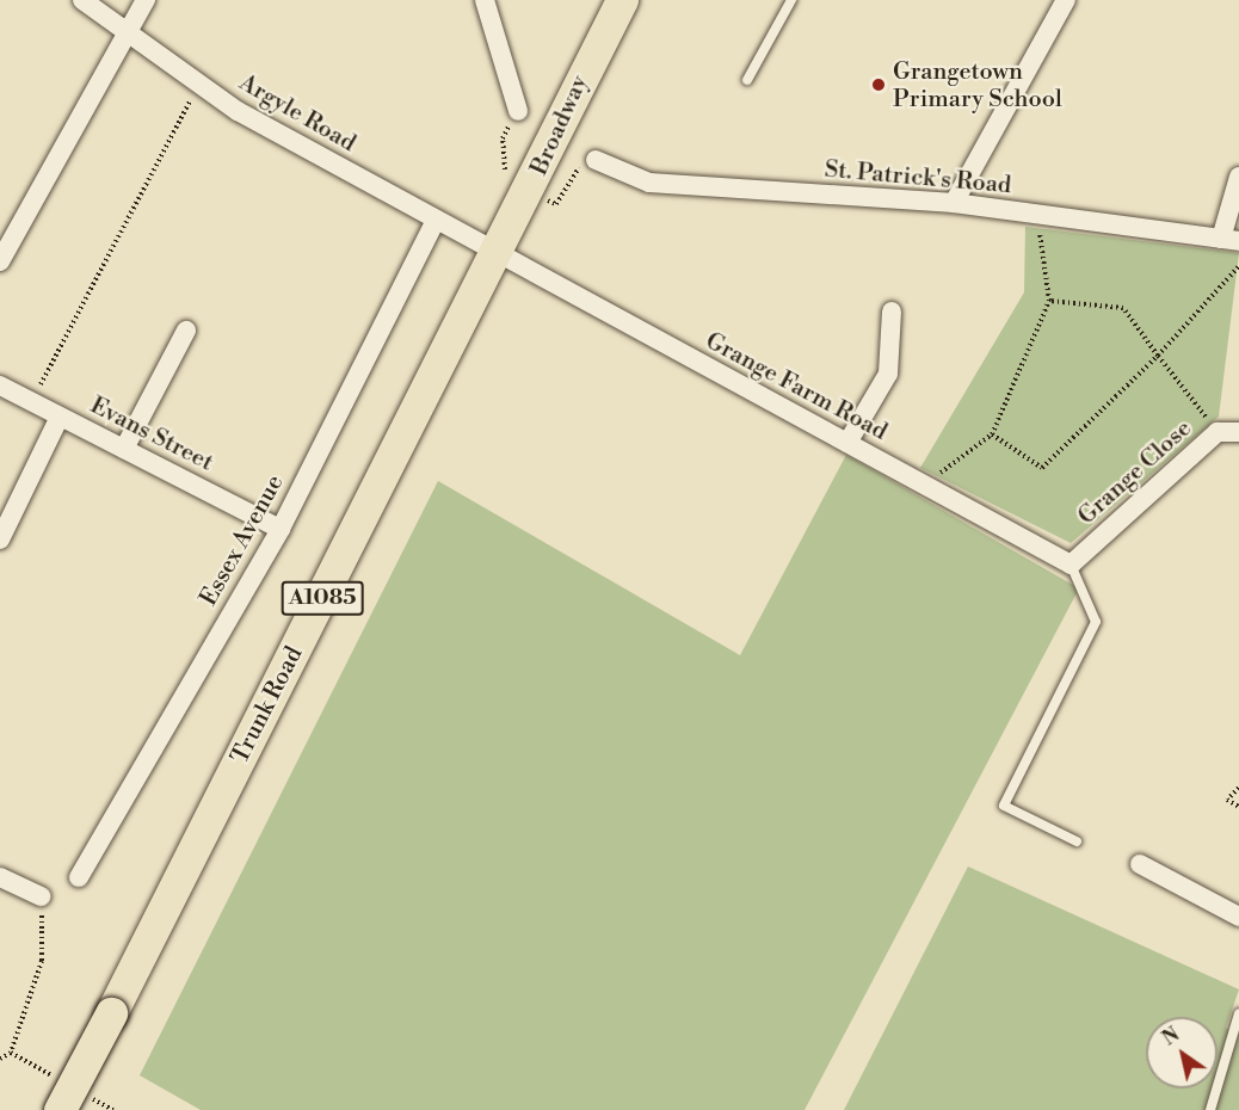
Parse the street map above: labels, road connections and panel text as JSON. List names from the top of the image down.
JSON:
{
  "streets": {
    "main road": ["Broadway", "A1085", "Trunk Road"],
    "street": [
      "Argyle Road",
      "St. Patrick's Road",
      "Grange Farm Road",
      "Evans Street",
      "Grange Close",
      "Essex Avenue"
    ]
  },
  "crossings": [
    ["Argyle Road", "Grange Farm Road"],
    ["Argyle Road", "Essex Avenue"],
    ["Argyle Road", "Trunk Road"],
    ["Broadway", "Trunk Road"],
    ["Grange Farm Road", "Grange Close"],
    ["Grange Farm Road", "Trunk Road"],
    ["Evans Street", "Essex Avenue"]
  ],
  "places": ["Grangetown Primary School"],
  "north": "top left"
}
